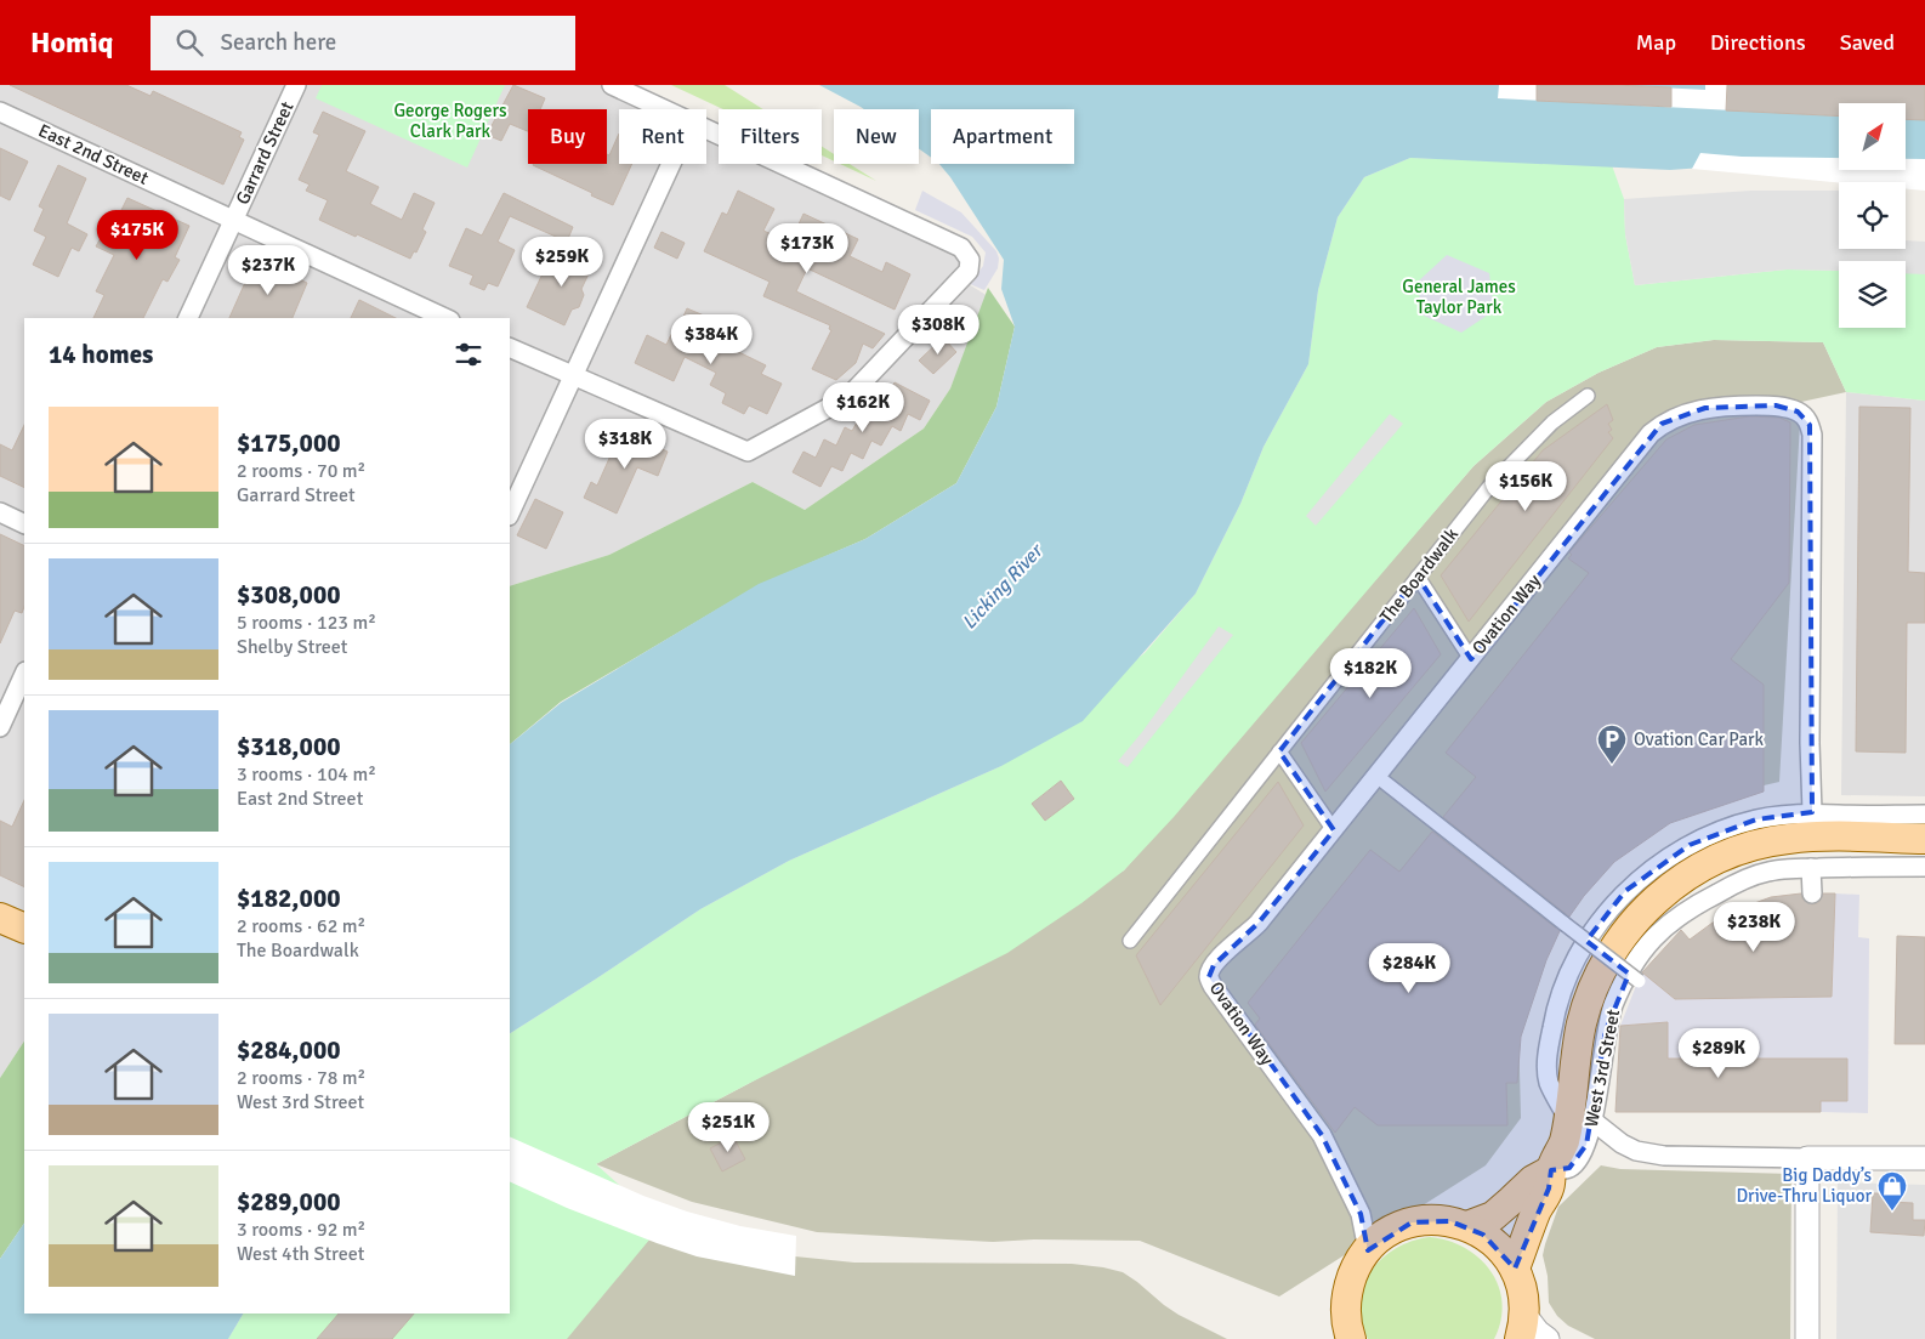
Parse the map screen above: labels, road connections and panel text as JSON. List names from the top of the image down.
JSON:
{
  "streets": {
    "main road": ["West 3rd Street"],
    "street": [
      "Garrard Street",
      "East 2nd Street",
      "The Boardwalk",
      "Ovation Way"
    ]
  },
  "crossings": [
    ["Garrard Street", "East 2nd Street"],
    ["Ovation Way", "West 3rd Street"]
  ],
  "water": ["Licking River"],
  "parks": ["George Rogers Clark Park", "General James Taylor Park"],
  "places": {
    "parking": ["Ovation Car Park"],
    "shop": ["Big Daddy’s Drive-Thru Liquor"]
  },
  "north": "top right",
  "page": {
    "header": "Homiq",
    "search": "Search here",
    "nav": ["Map", "Directions", "Saved"],
    "chip": [
      "Buy",
      "Rent",
      "Filters",
      "New",
      "Apartment"
    ],
    "price": [
      "$175K",
      "$173K",
      "$259K",
      "$237K",
      "$308K",
      "$384K",
      "$162K",
      "$318K",
      "$156K",
      "$182K",
      "$238K",
      "$284K",
      "$289K",
      "$251K"
    ],
    "heading": "14 homes",
    "list": [
      {
        "name": "$175,000",
        "note": "2 rooms · 70 m² · Garrard Street"
      },
      {
        "name": "$308,000",
        "note": "5 rooms · 123 m² · Shelby Street"
      },
      {
        "name": "$318,000",
        "note": "3 rooms · 104 m² · East 2nd Street"
      },
      {
        "name": "$182,000",
        "note": "2 rooms · 62 m² · The Boardwalk"
      },
      {
        "name": "$284,000",
        "note": "2 rooms · 78 m² · West 3rd Street"
      },
      {
        "name": "$289,000",
        "note": "3 rooms · 92 m² · West 4th Street"
      }
    ]
  }
}
